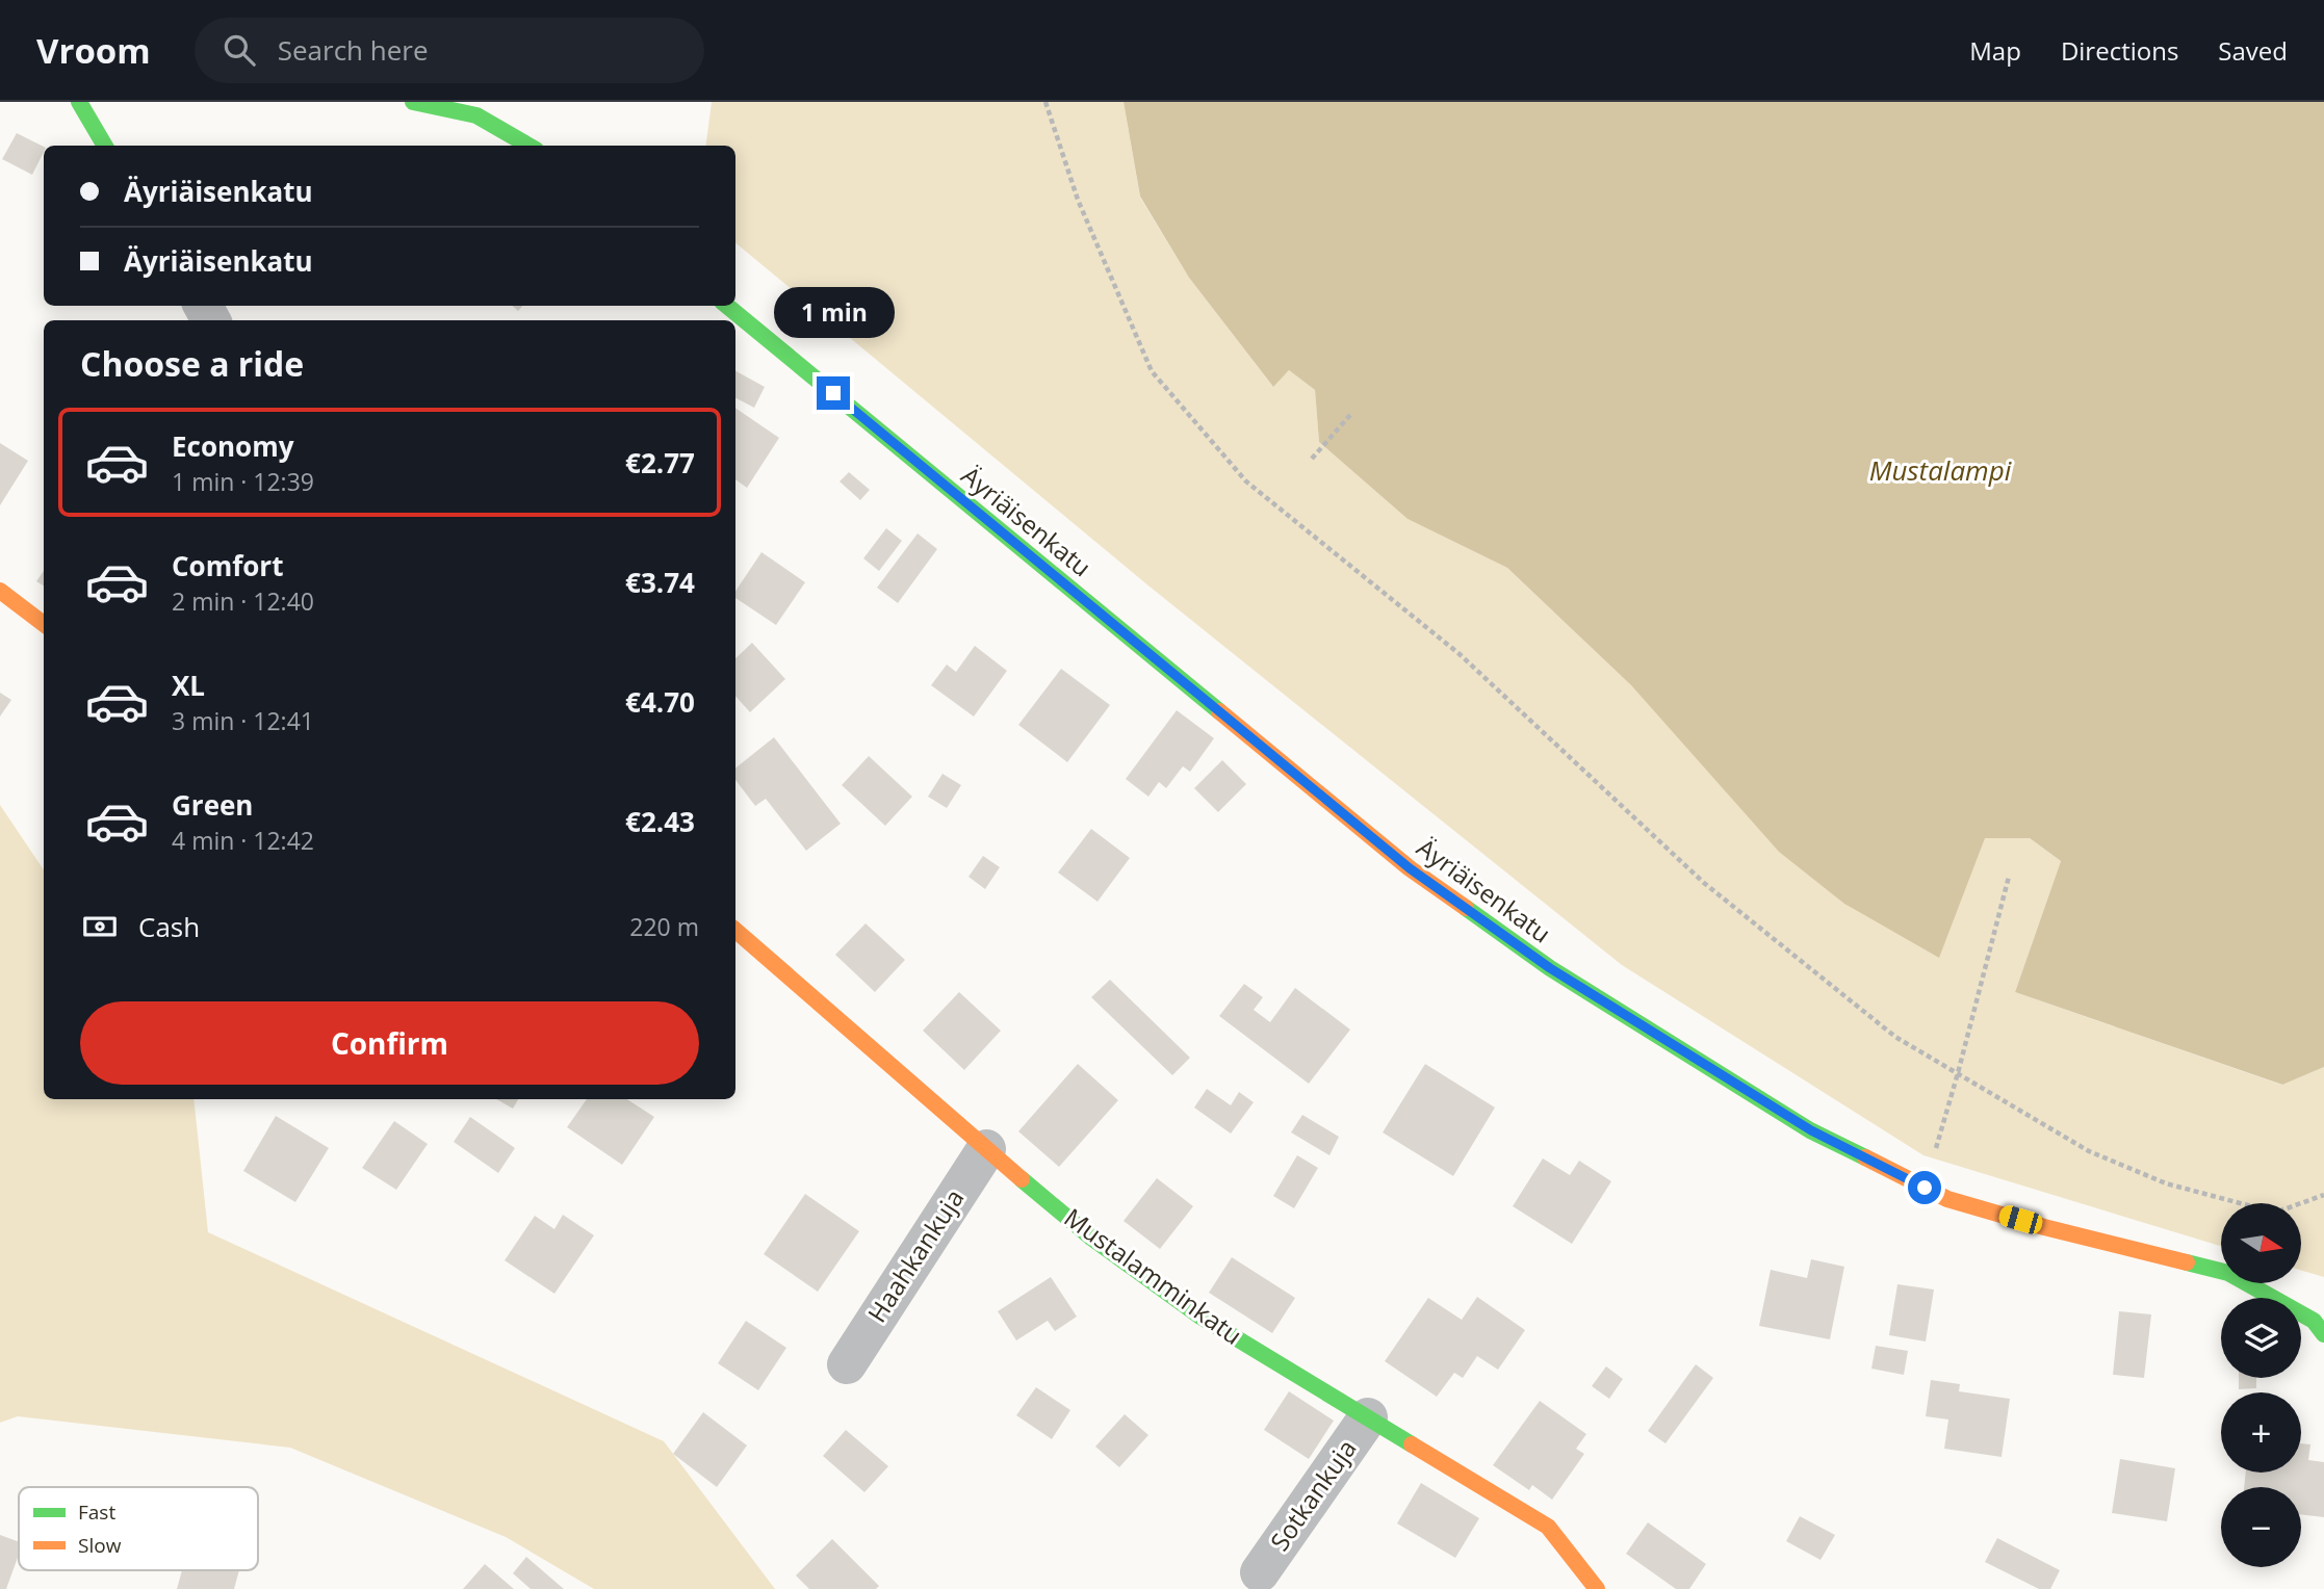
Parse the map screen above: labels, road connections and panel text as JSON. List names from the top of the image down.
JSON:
{
  "streets": {
    "street": [
      "Äyriäisenkatu",
      "Haahkankuja",
      "Mustalamminkatu",
      "Sotkankuja"
    ]
  },
  "crossings": [
    ["Haahkankuja", "Mustalamminkatu"],
    ["Mustalamminkatu", "Sotkankuja"]
  ],
  "water": ["Mustalampi"],
  "legend": ["Fast", "Slow"],
  "north": "right",
  "page": {
    "header": "Vroom",
    "search": "Search here",
    "nav": ["Map", "Directions", "Saved"],
    "banner": ["Äyriäisenkatu", "Äyriäisenkatu"],
    "bubble": "1 min",
    "heading": "Choose a ride",
    "list": [
      {
        "name": "Economy",
        "note": "1 min · 12:39",
        "value": "€2.77"
      },
      {
        "name": "Comfort",
        "note": "2 min · 12:40",
        "value": "€3.74"
      },
      {
        "name": "XL",
        "note": "3 min · 12:41",
        "value": "€4.70"
      },
      {
        "name": "Green",
        "note": "4 min · 12:42",
        "value": "€2.43"
      }
    ],
    "pay": ["Cash", "220 m"],
    "buttons": "Confirm",
    "map_buttons": ["+", "−"]
  }
}
